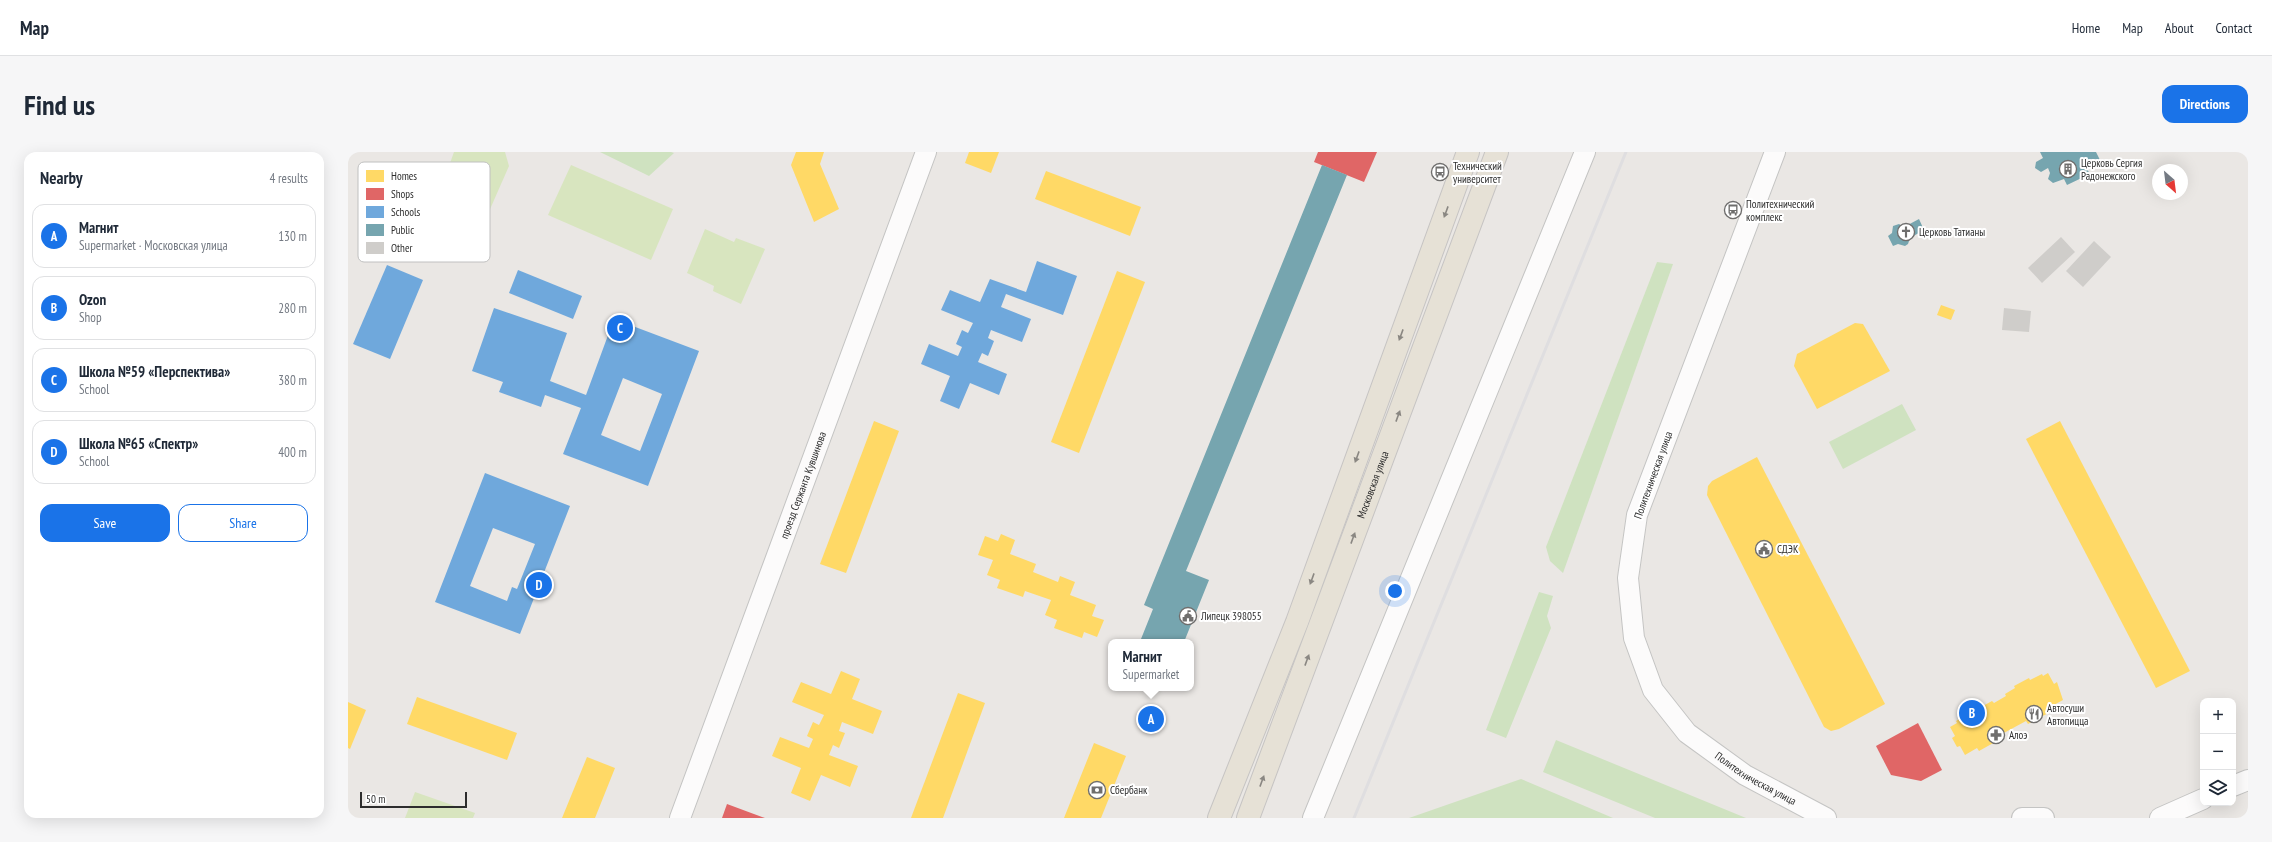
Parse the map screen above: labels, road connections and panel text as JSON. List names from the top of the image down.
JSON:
{
  "streets": {
    "main road": ["Московская улица"],
    "street": ["Политехническая улица", "проезд Сержанта Кувшинова"]
  },
  "places": {
    "building": ["Церковь Сергия Радонежского"],
    "bus stop": ["Технический университет", "Политехнический комплекс"],
    "church": ["Церковь Татианы"],
    "public building": ["СДЭК", "Липецк 398055"],
    "restaurant": ["Автосуши Автопицца"],
    "pharmacy": ["Алоэ"],
    "bank": ["Сбербанк"]
  },
  "legend": [
    "Homes",
    "Shops",
    "Schools",
    "Public",
    "Other"
  ],
  "scale_bar": "50 m",
  "north": "bottom right",
  "page": {
    "header": "Map",
    "nav": [
      "Home",
      "Map",
      "About",
      "Contact"
    ],
    "buttons": [
      "Directions",
      ["Save", "Share"]
    ],
    "title": "Find us",
    "heading": ["Nearby", "4 results"],
    "list": [
      {
        "mark": "A",
        "name": "Магнит",
        "note": "Supermarket · Московская улица",
        "value": "130 m"
      },
      {
        "mark": "B",
        "name": "Ozon",
        "note": "Shop",
        "value": "280 m"
      },
      {
        "mark": "C",
        "name": "Школа №59 «Перспектива»",
        "note": "School",
        "value": "380 m"
      },
      {
        "mark": "D",
        "name": "Школа №65 «Спектр»",
        "note": "School",
        "value": "400 m"
      }
    ],
    "pins": [
      "C",
      "D",
      "B",
      "A"
    ],
    "popup": ["Магнит", "Supermarket"],
    "map_buttons": ["+", "−"],
    "scale": "50 m"
  }
}
